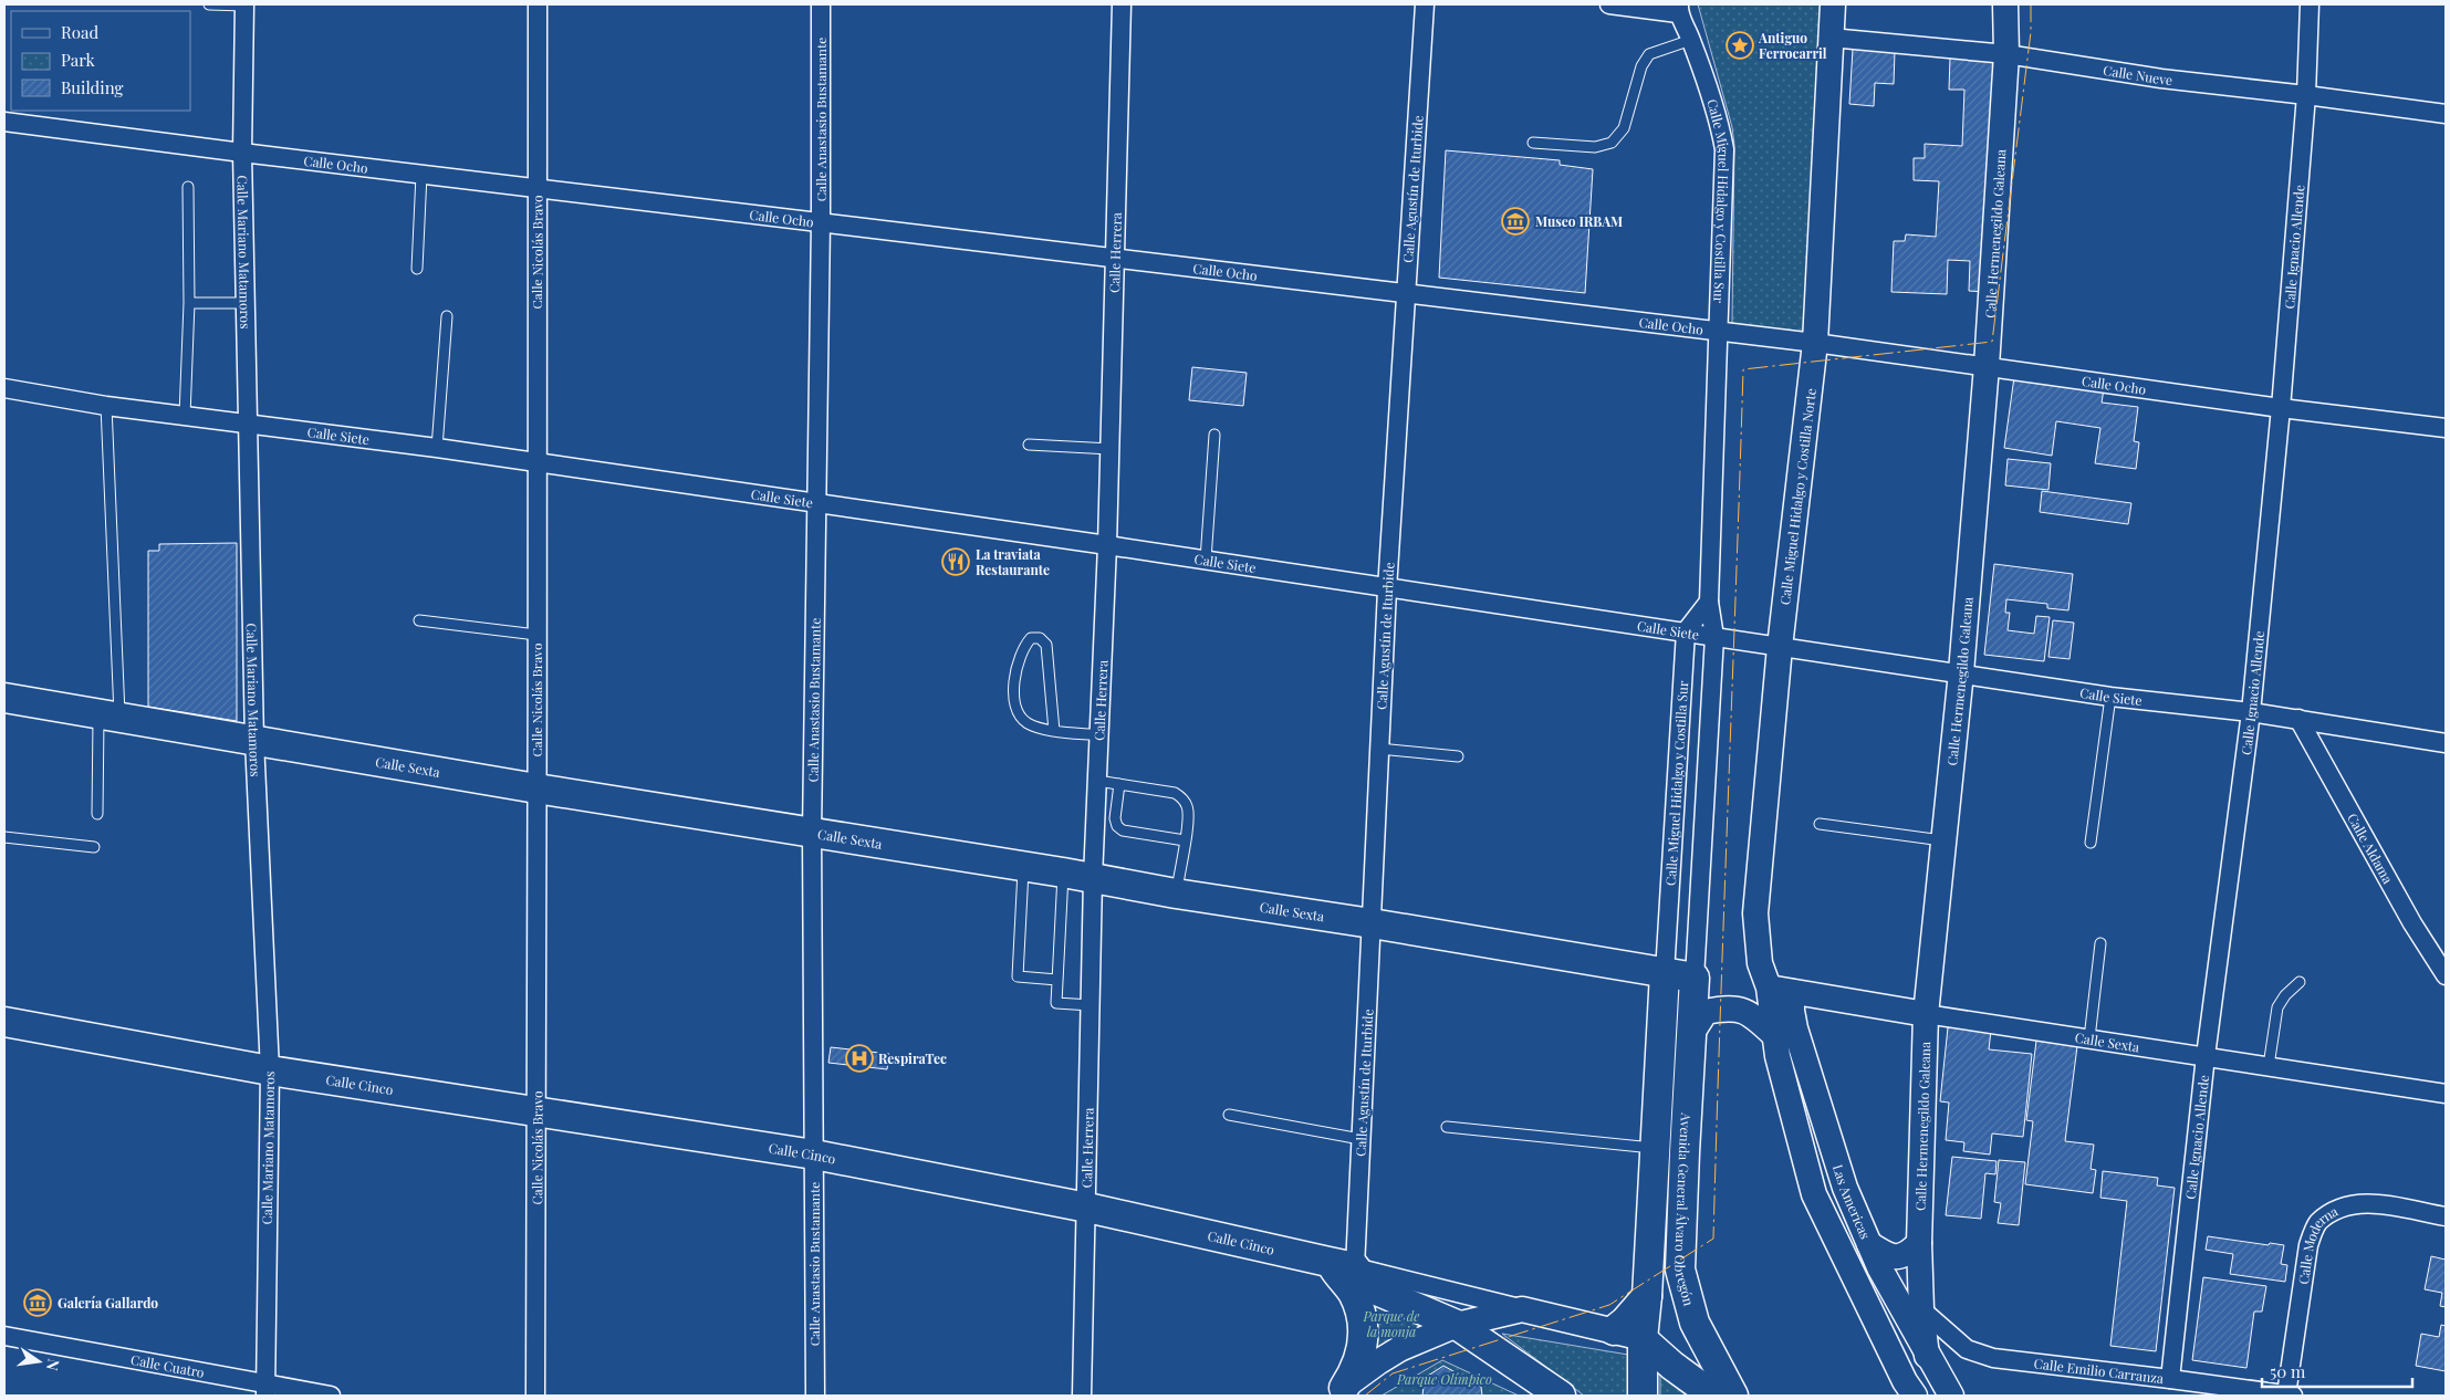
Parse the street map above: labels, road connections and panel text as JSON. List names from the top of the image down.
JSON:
{
  "streets": {
    "main road": [
      "Calle Hermenegildo Galeana",
      "Calle Miguel Hidalgo y Costilla Norte",
      "Calle Sexta",
      "Calle Cinco",
      "Las Americas",
      "Avenida General Álvaro Obregón"
    ],
    "street": [
      "Calle Nueve",
      "Calle Anastasio Bustamante",
      "Calle Ocho",
      "Calle Agustín de Iturbide",
      "Calle Miguel Hidalgo y Costilla Sur",
      "Calle Ignacio Allende",
      "Calle Mariano Matamoros",
      "Calle Nicolás Bravo",
      "Calle Herrera",
      "Calle Siete",
      "Calle Aldama",
      "Calle Moderna",
      "Calle Cuatro",
      "Calle Emilio Carranza"
    ]
  },
  "crossings": [
    ["Calle Nueve", "Calle Hermenegildo Galeana"],
    ["Calle Nueve", "Calle Ignacio Allende"],
    ["Calle Nueve", "Calle Miguel Hidalgo y Costilla Norte"],
    ["Calle Anastasio Bustamante", "Calle Ocho"],
    ["Calle Anastasio Bustamante", "Calle Siete"],
    ["Calle Anastasio Bustamante", "Calle Sexta"],
    ["Calle Anastasio Bustamante", "Calle Cinco"],
    ["Calle Ocho", "Calle Agustín de Iturbide"],
    ["Calle Ocho", "Calle Miguel Hidalgo y Costilla Sur"],
    ["Calle Ocho", "Calle Hermenegildo Galeana"],
    ["Calle Ocho", "Calle Ignacio Allende"],
    ["Calle Ocho", "Calle Mariano Matamoros"],
    ["Calle Ocho", "Calle Nicolás Bravo"],
    ["Calle Ocho", "Calle Herrera"],
    ["Calle Ocho", "Calle Miguel Hidalgo y Costilla Norte"],
    ["Calle Agustín de Iturbide", "Calle Siete"],
    ["Calle Agustín de Iturbide", "Calle Sexta"],
    ["Calle Agustín de Iturbide", "Calle Cinco"],
    ["Calle Miguel Hidalgo y Costilla Sur", "Calle Siete"],
    ["Calle Miguel Hidalgo y Costilla Sur", "Calle Sexta"],
    ["Calle Miguel Hidalgo y Costilla Sur", "Avenida General Álvaro Obregón"],
    ["Calle Hermenegildo Galeana", "Calle Siete"],
    ["Calle Hermenegildo Galeana", "Calle Sexta"],
    ["Calle Hermenegildo Galeana", "Las Americas"],
    ["Calle Hermenegildo Galeana", "Calle Emilio Carranza"],
    ["Calle Ignacio Allende", "Calle Siete"],
    ["Calle Ignacio Allende", "Calle Sexta"],
    ["Calle Ignacio Allende", "Calle Emilio Carranza"],
    ["Calle Mariano Matamoros", "Calle Siete"],
    ["Calle Mariano Matamoros", "Calle Sexta"],
    ["Calle Mariano Matamoros", "Calle Cinco"],
    ["Calle Mariano Matamoros", "Calle Cuatro"],
    ["Calle Nicolás Bravo", "Calle Siete"],
    ["Calle Nicolás Bravo", "Calle Sexta"],
    ["Calle Nicolás Bravo", "Calle Cinco"],
    ["Calle Herrera", "Calle Siete"],
    ["Calle Herrera", "Calle Sexta"],
    ["Calle Herrera", "Calle Cinco"],
    ["Calle Siete", "Calle Miguel Hidalgo y Costilla Norte"],
    ["Calle Siete", "Calle Aldama"],
    ["Calle Miguel Hidalgo y Costilla Norte", "Calle Sexta"],
    ["Calle Miguel Hidalgo y Costilla Norte", "Las Americas"],
    ["Calle Sexta", "Las Americas"],
    ["Calle Sexta", "Avenida General Álvaro Obregón"],
    ["Calle Moderna", "Calle Emilio Carranza"]
  ],
  "parks": ["Parque de la monja", "Parque Olímpico"],
  "places": {
    "place": ["Antiguo Ferrocarril"],
    "museum": ["Museo IRBAM", "Galería Gallardo"],
    "restaurant": ["La traviata Restaurante"],
    "hospital": ["RespiraTec"]
  },
  "legend": ["Road", "Park", "Building"],
  "scale_bar": "50 m",
  "north": "right"
}
